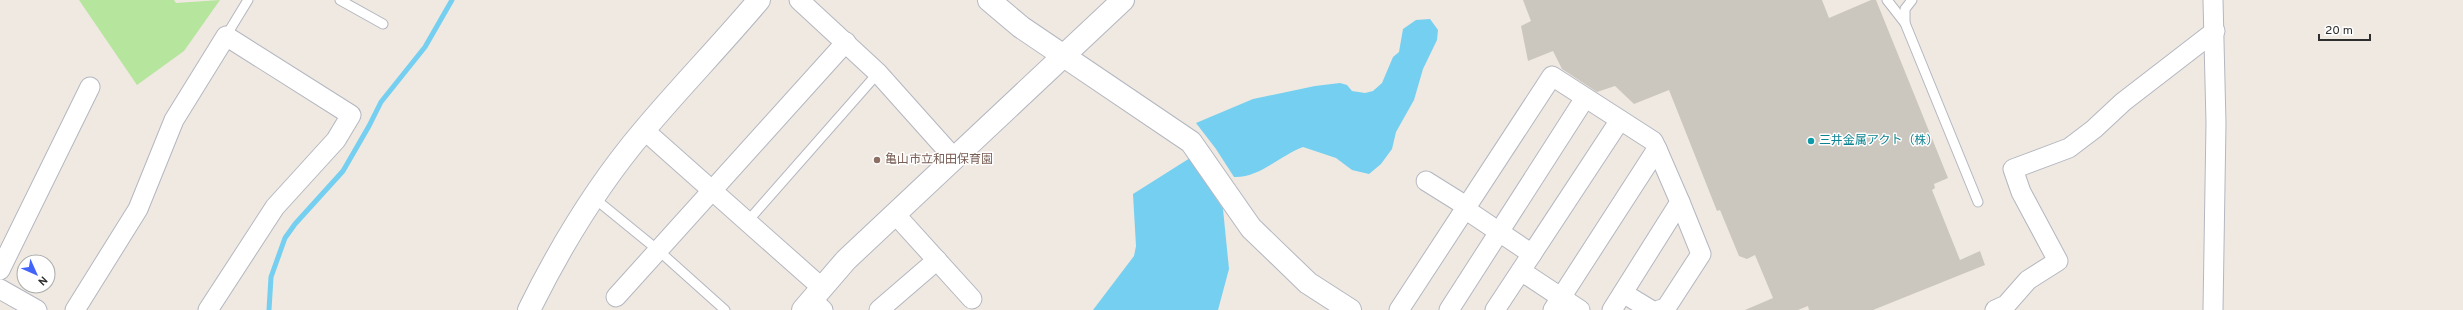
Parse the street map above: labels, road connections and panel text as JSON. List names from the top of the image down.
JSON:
{
  "places": ["三井金属アクト（株）", "亀山市立和田保育園"],
  "scale_bar": "20 m",
  "north": "bottom right"
}
